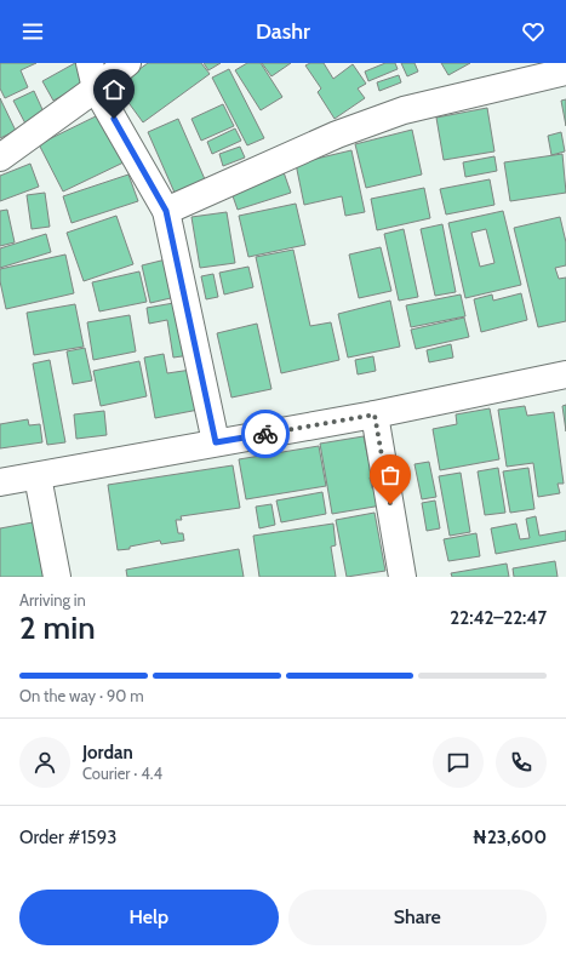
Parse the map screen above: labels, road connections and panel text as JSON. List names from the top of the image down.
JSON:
{
  "page": {
    "header": "Dashr",
    "heading": ["2 min", "Arriving in", "22:42–22:47"],
    "panel": [
      "Jordan",
      "Courier · 4.4",
      "Order #1593",
      "₦23,600"
    ],
    "bar": "On the way · 90 m",
    "buttons": ["Help", "Share"]
  }
}
